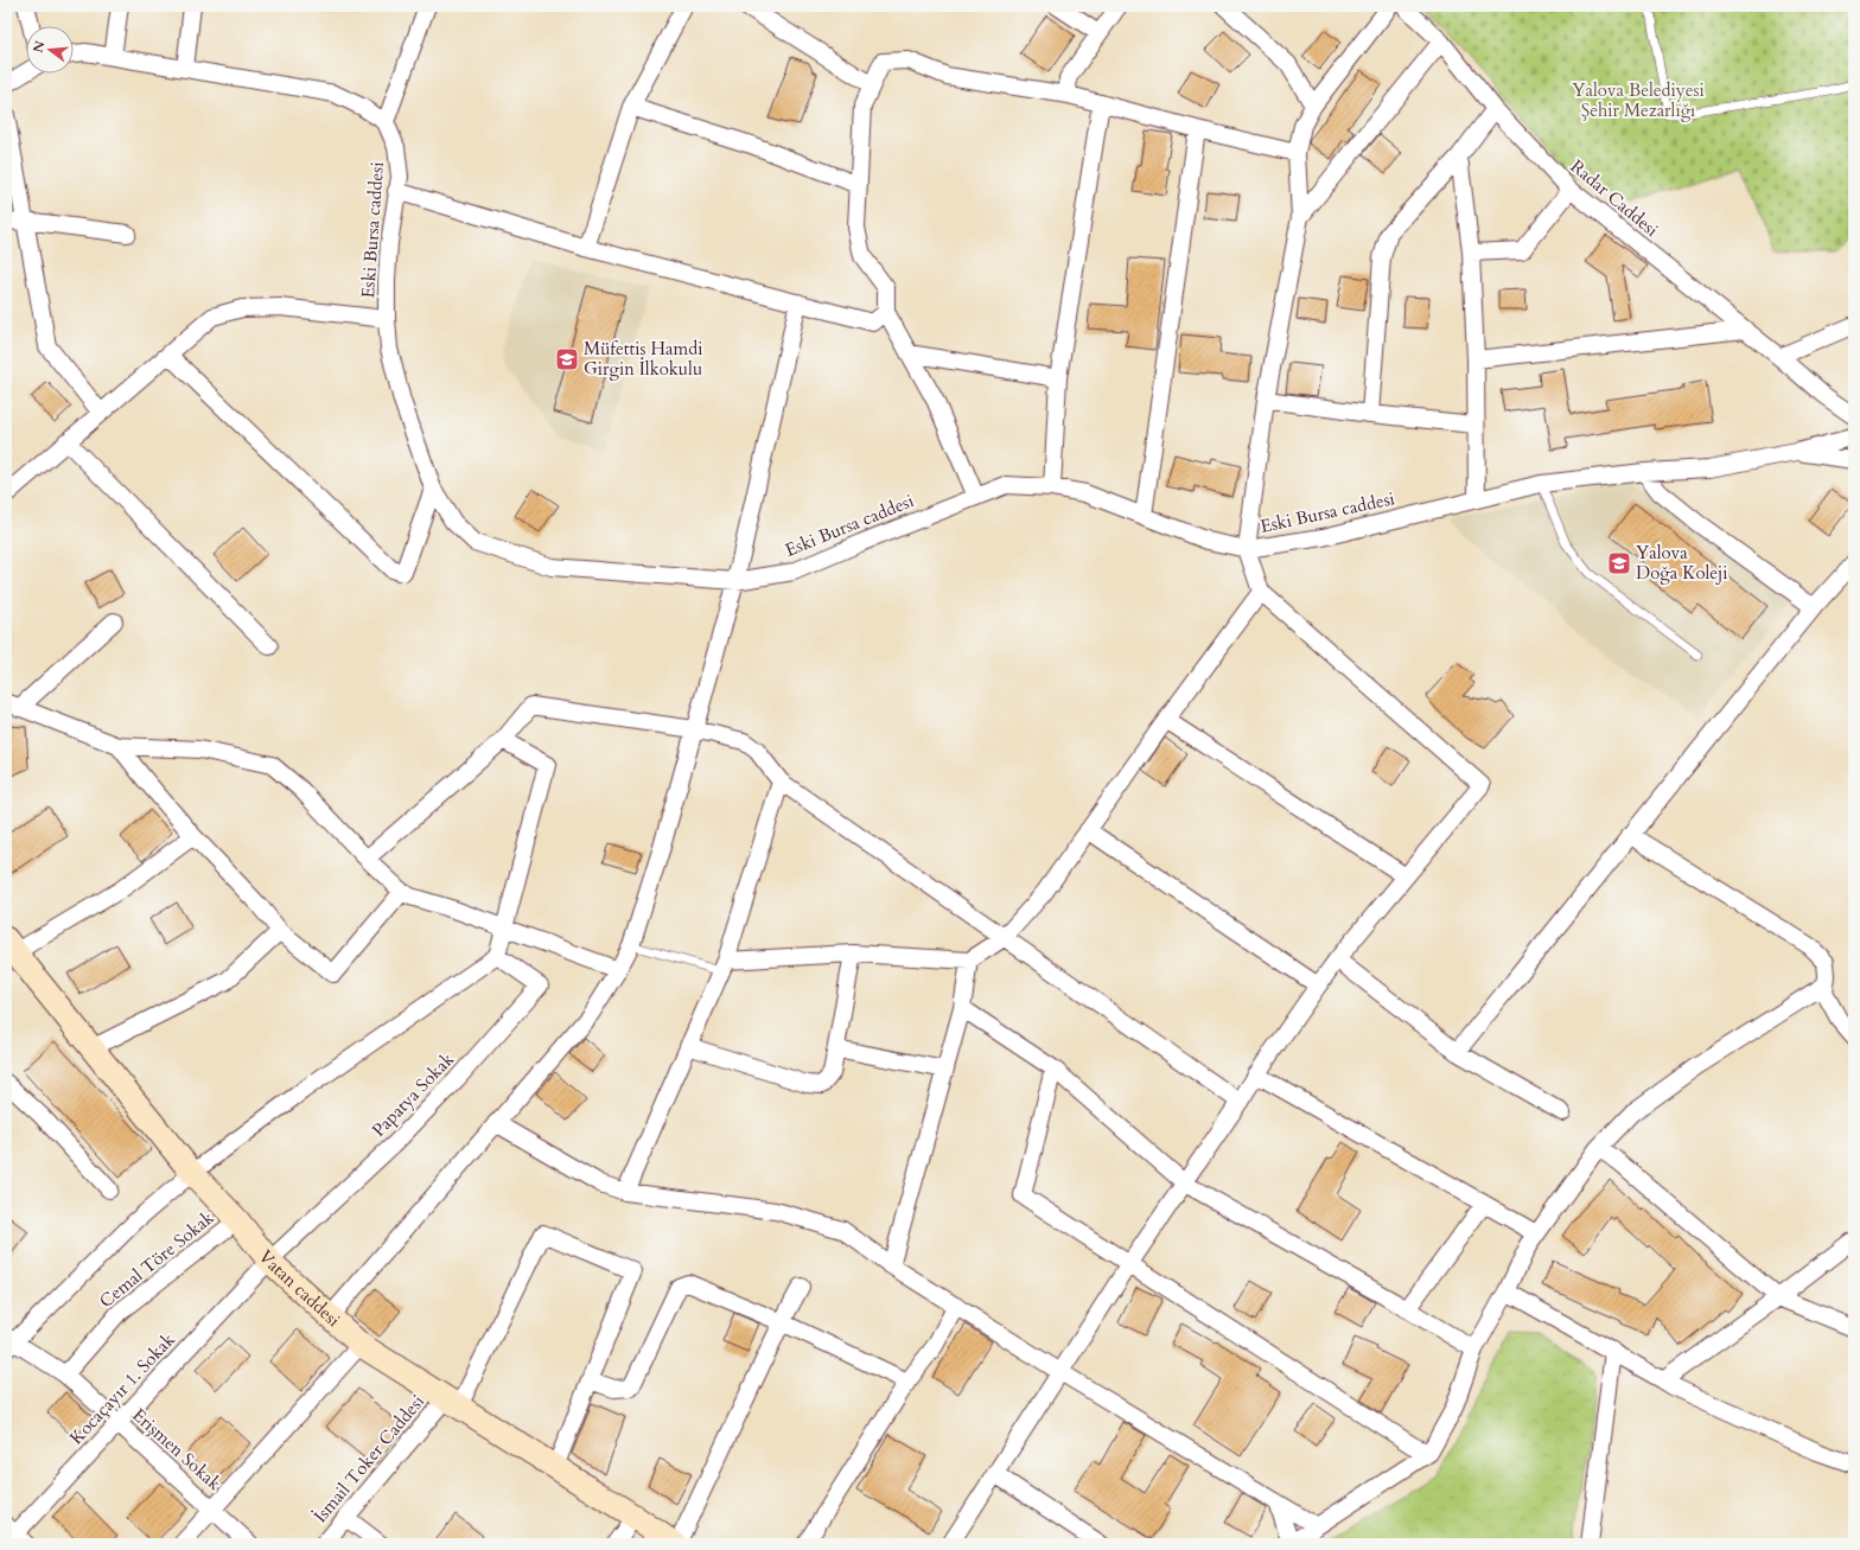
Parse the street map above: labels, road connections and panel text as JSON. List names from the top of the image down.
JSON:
{
  "streets": {
    "street": [
      "Radar Caddesi",
      "Eski Bursa caddesi",
      "Papatya Sokak",
      "Cemal Töre Sokak",
      "Vatan caddesi",
      "Kocaçayır 1. Sokak",
      "Erişmen Sokak",
      "İsmail Toker Caddesi"
    ]
  },
  "crossings": [
    ["Radar Caddesi", "Eski Bursa caddesi"],
    ["Papatya Sokak", "Vatan caddesi"],
    ["Papatya Sokak", "Kocaçayır 1. Sokak"],
    ["Cemal Töre Sokak", "Vatan caddesi"],
    ["Cemal Töre Sokak", "Erişmen Sokak"],
    ["Vatan caddesi", "Kocaçayır 1. Sokak"],
    ["Vatan caddesi", "İsmail Toker Caddesi"],
    ["Kocaçayır 1. Sokak", "Erişmen Sokak"]
  ],
  "parks": ["Yalova Belediyesi Şehir Mezarlığı"],
  "places": {
    "school or university": ["Müfettiş Hamdi Girgin İlkokulu", "Yalova Doğa Koleji"]
  },
  "north": "left"
}
